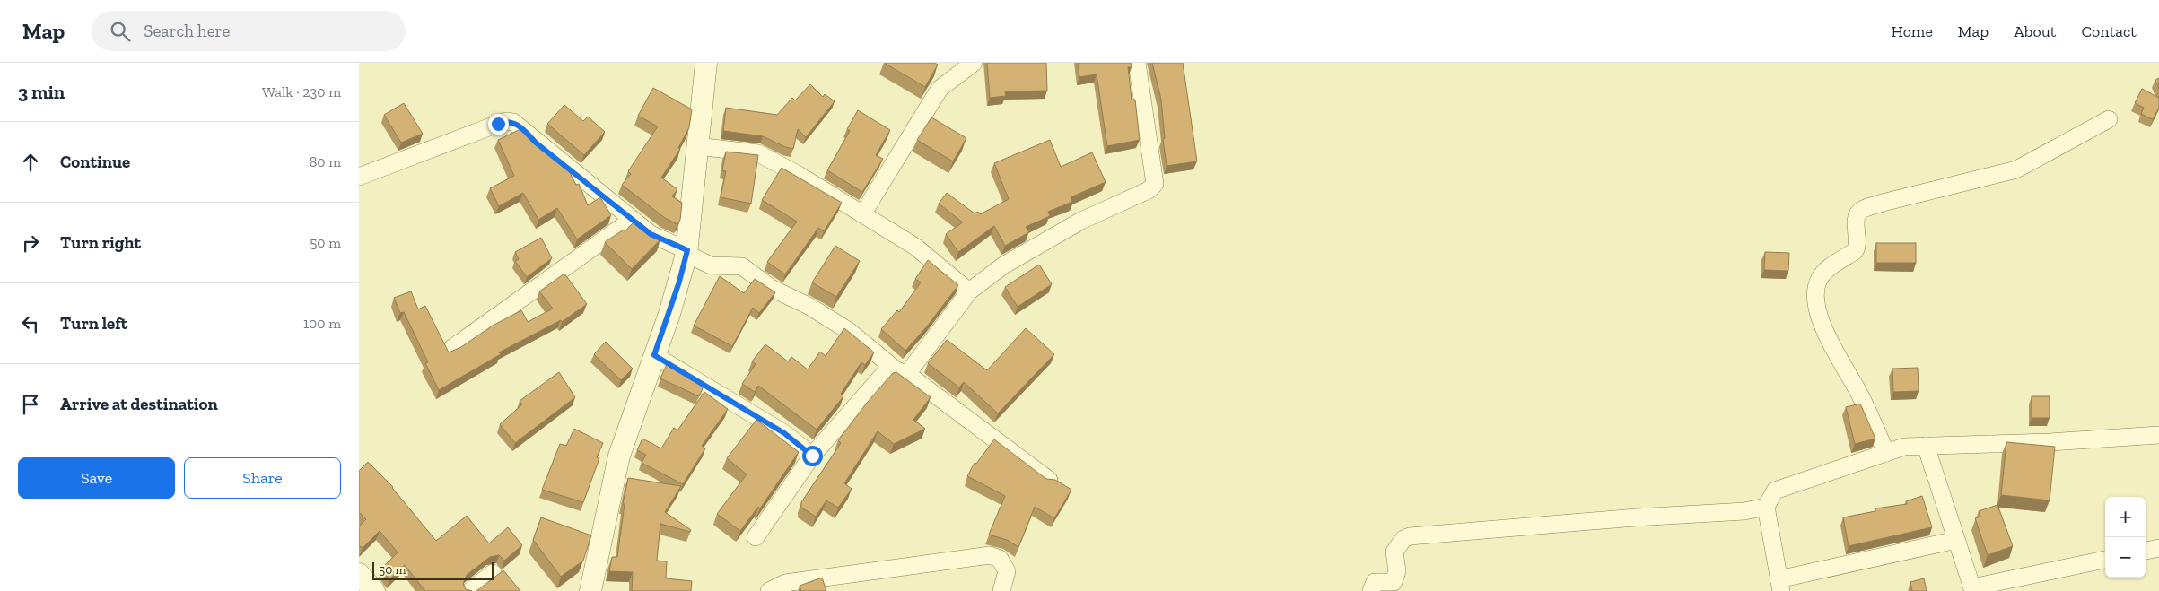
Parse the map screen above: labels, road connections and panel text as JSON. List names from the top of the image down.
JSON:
{
  "scale_bar": "50 m",
  "page": {
    "header": "Map",
    "search": "Search here",
    "nav": [
      "Home",
      "Map",
      "About",
      "Contact"
    ],
    "heading": ["3 min", "Walk · 230 m"],
    "list": [
      ["Continue", "80 m"],
      ["Turn right", "50 m"],
      ["Turn left", "100 m"],
      "Arrive at destination"
    ],
    "buttons": ["Save", "Share"],
    "map_buttons": ["+", "−"],
    "scale": "50 m"
  }
}
